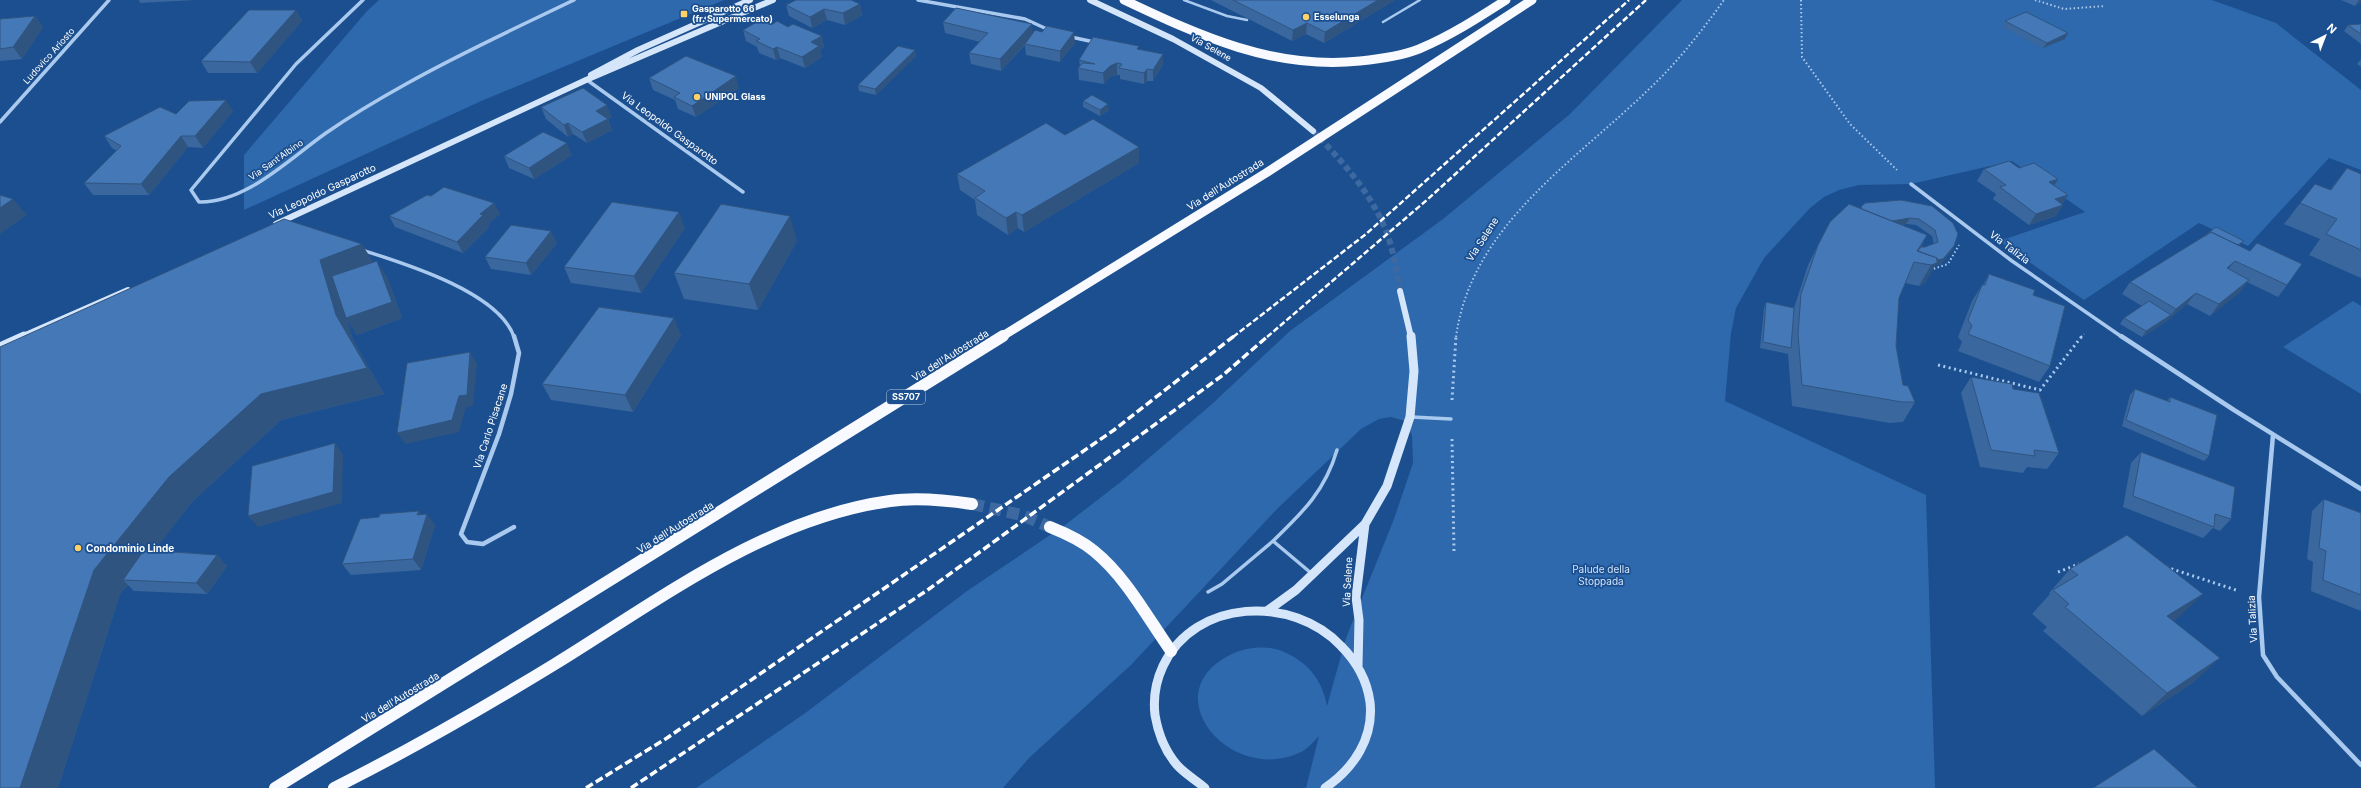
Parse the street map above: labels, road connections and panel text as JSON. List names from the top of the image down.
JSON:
{
  "streets": {
    "highway": ["Via dell'Autostrada", "SS707"],
    "main road": ["Via Selene", "Via Leopoldo Gasparotto"],
    "street": [
      "Ludovico Ariosto",
      "Via Sant'Albino",
      "Via Talizia",
      "Via Carlo Pisacane"
    ]
  },
  "parks": ["Palude della Stoppada"],
  "places": {
    "transit": ["Gasparotto 66 (fr. Supermercato)"],
    "other": ["Esselunga", "UNIPOL Glass", "Condominio Linde"]
  },
  "north": "top right"
}
